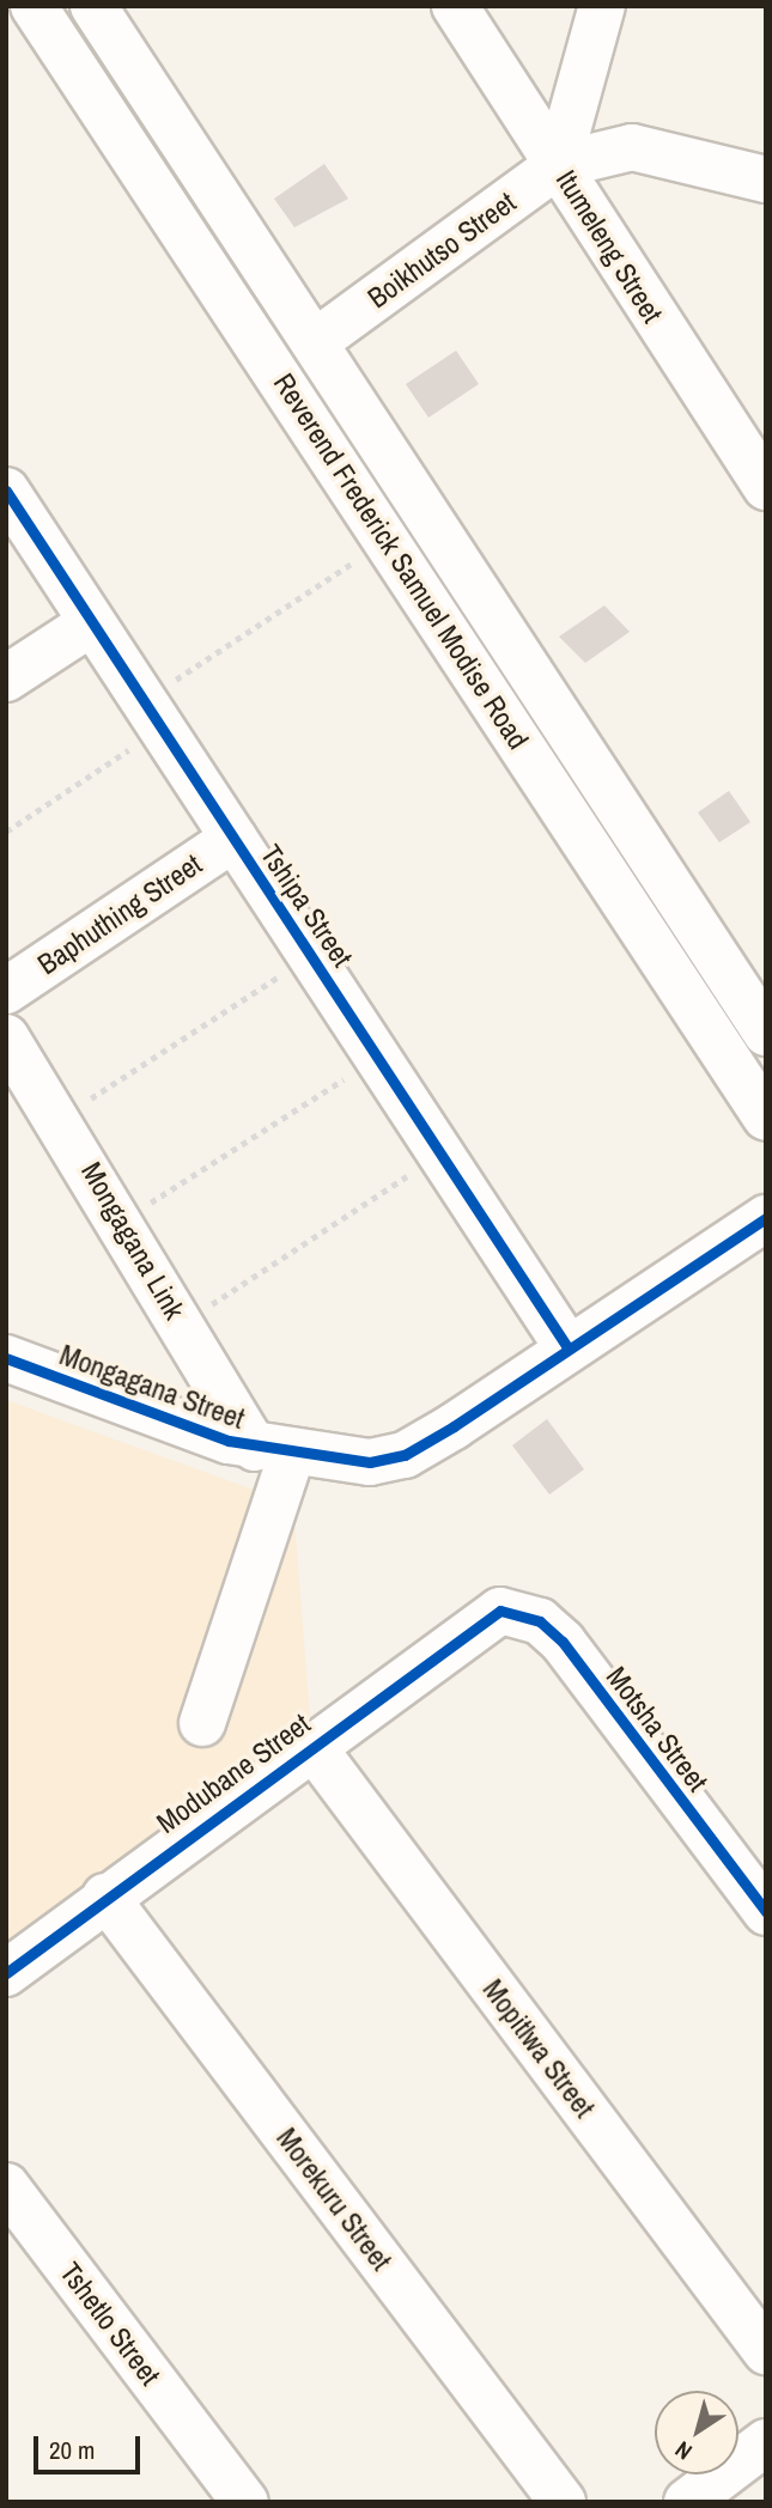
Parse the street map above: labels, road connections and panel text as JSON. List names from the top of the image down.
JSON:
{
  "streets": {
    "street": [
      "Itumeleng Street",
      "Boikhutso Street",
      "Reverend Frederick Samuel Modise Road",
      "Tshipa Street",
      "Baphuthing Street",
      "Mongagana Link",
      "Mongagana Street",
      "Motsha Street",
      "Modubane Street",
      "Mopitlwa Street",
      "Morekuru Street",
      "Tshetlo Street"
    ]
  },
  "crossings": [
    ["Itumeleng Street", "Boikhutso Street"],
    ["Boikhutso Street", "Reverend Frederick Samuel Modise Road"],
    ["Tshipa Street", "Baphuthing Street"],
    ["Tshipa Street", "Mongagana Street"],
    ["Mongagana Link", "Mongagana Street"],
    ["Motsha Street", "Modubane Street"],
    ["Modubane Street", "Mopitlwa Street"],
    ["Modubane Street", "Morekuru Street"]
  ],
  "scale_bar": "20 m",
  "north": "bottom left"
}
